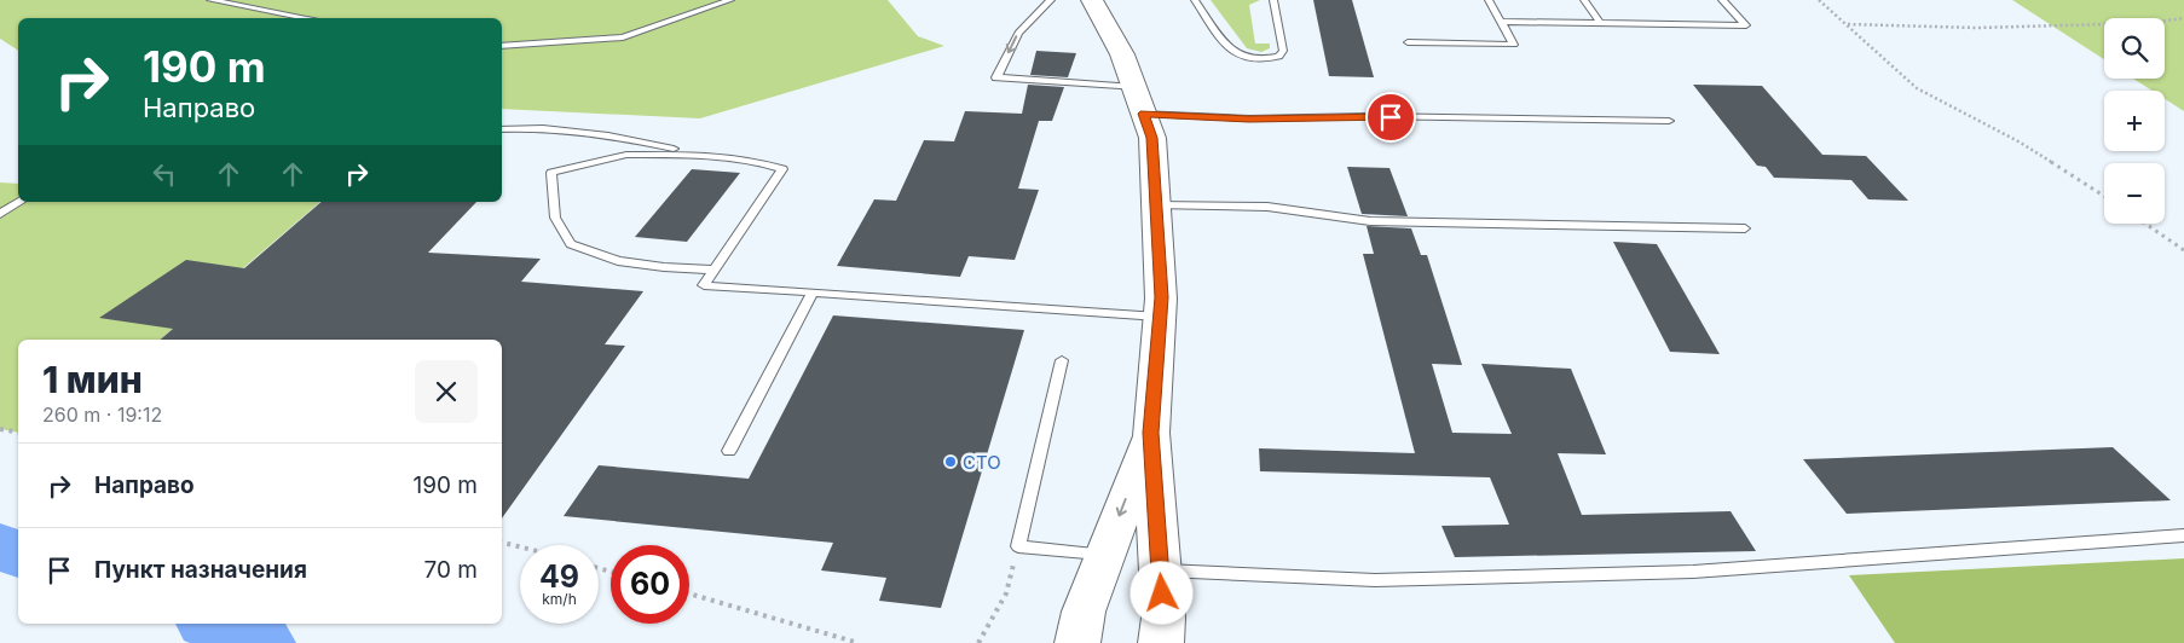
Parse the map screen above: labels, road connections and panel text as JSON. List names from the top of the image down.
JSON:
{
  "places": ["СТО"],
  "page": {
    "map_buttons": ["+", "−"],
    "turn": ["190 m", "Направо"],
    "heading": ["1 мин", "260 m · 19:12"],
    "list": [
      {
        "name": "Направо",
        "value": "190 m"
      },
      {
        "name": "Пункт назначения",
        "value": "70 m"
      }
    ],
    "speed": "49 km/h",
    "limit": "60"
  }
}
